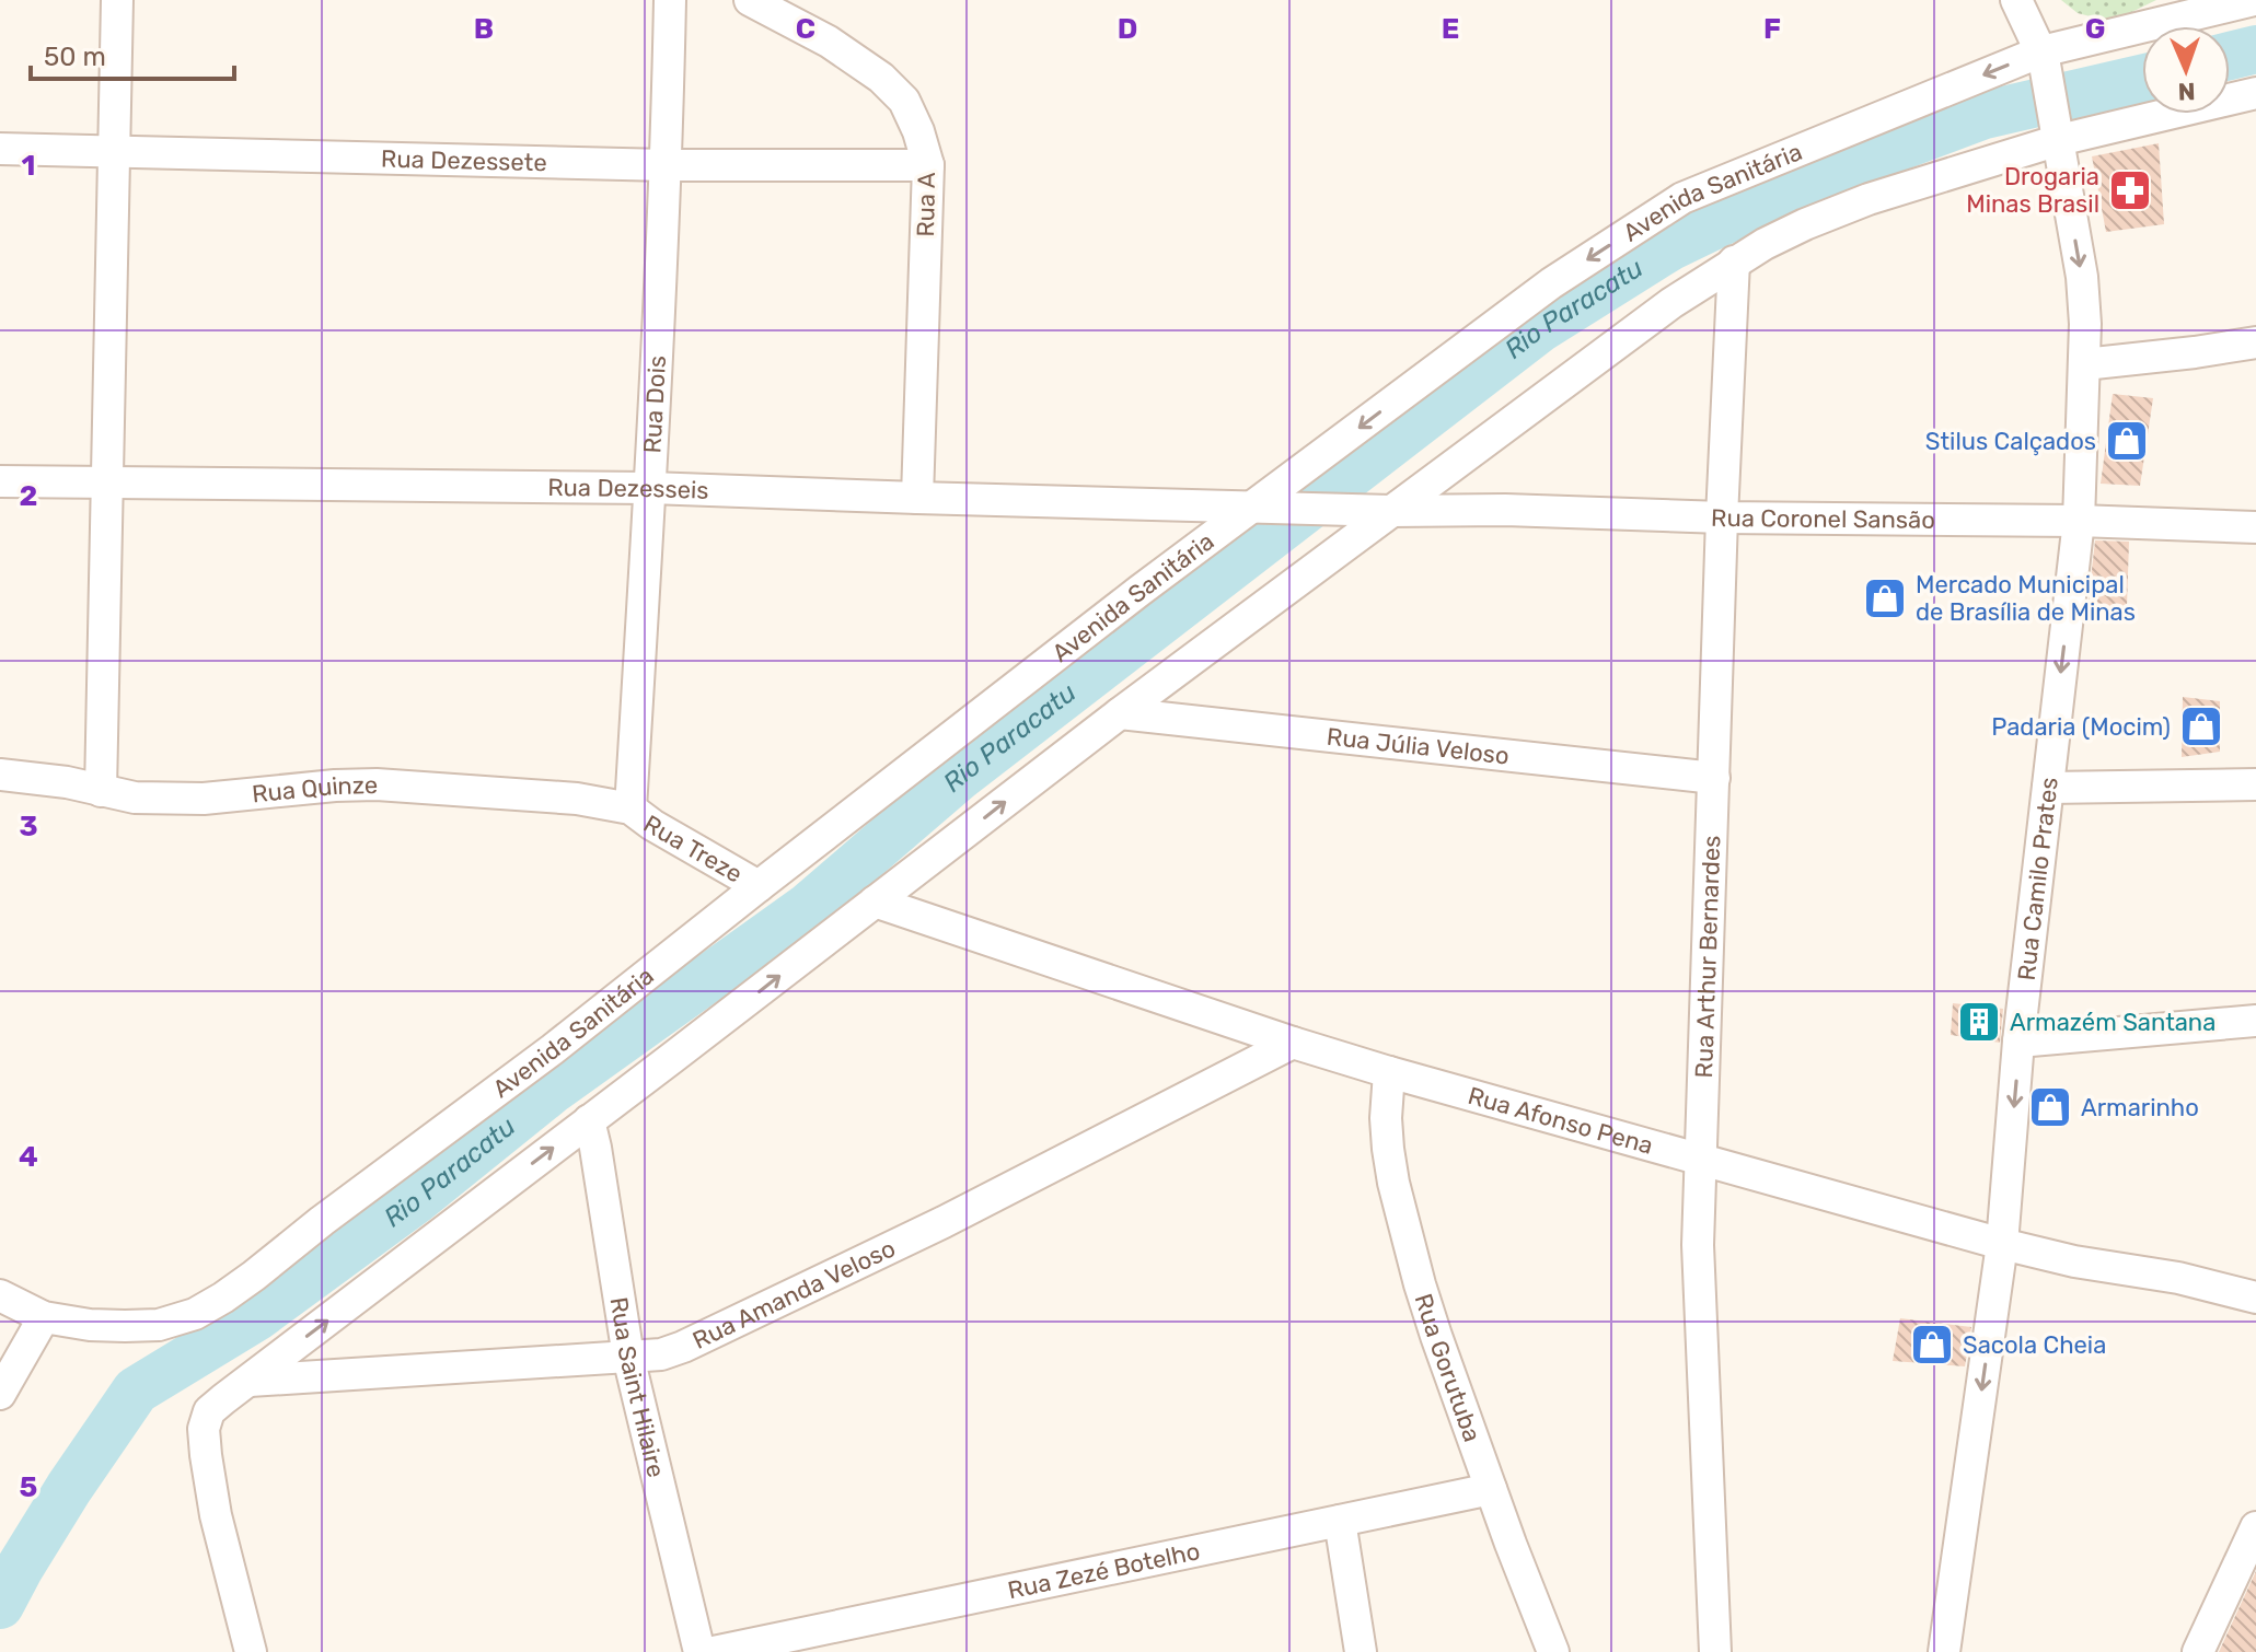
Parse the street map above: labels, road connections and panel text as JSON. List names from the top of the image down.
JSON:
{
  "streets": {
    "street": [
      "Rua Dezessete",
      "Avenida Sanitária",
      "Rua A",
      "Rua Dois",
      "Rua Dezesseis",
      "Rua Coronel Sansão",
      "Rua Júlia Veloso",
      "Rua Quinze",
      "Rua Treze",
      "Rua Camilo Prates",
      "Rua Arthur Bernardes",
      "Rua Afonso Pena",
      "Rua Amanda Veloso",
      "Rua Gorutuba",
      "Rua Saint Hilaire",
      "Rua Zezé Botelho"
    ]
  },
  "crossings": [
    ["Rua Dezessete", "Rua A"],
    ["Rua Dezessete", "Rua Dois"],
    ["Avenida Sanitária", "Rua Dezesseis"],
    ["Avenida Sanitária", "Rua Coronel Sansão"],
    ["Avenida Sanitária", "Rua Treze"],
    ["Avenida Sanitária", "Rua Camilo Prates"],
    ["Rua A", "Rua Dezesseis"],
    ["Rua Dois", "Rua Dezesseis"],
    ["Rua Dois", "Rua Quinze"],
    ["Rua Dois", "Rua Treze"],
    ["Rua Dezesseis", "Rua Coronel Sansão"],
    ["Rua Coronel Sansão", "Rua Camilo Prates"],
    ["Rua Coronel Sansão", "Rua Arthur Bernardes"],
    ["Rua Júlia Veloso", "Rua Arthur Bernardes"],
    ["Rua Quinze", "Rua Treze"],
    ["Rua Camilo Prates", "Rua Afonso Pena"],
    ["Rua Arthur Bernardes", "Rua Afonso Pena"],
    ["Rua Afonso Pena", "Rua Amanda Veloso"],
    ["Rua Afonso Pena", "Rua Gorutuba"],
    ["Rua Amanda Veloso", "Rua Saint Hilaire"],
    ["Rua Gorutuba", "Rua Zezé Botelho"]
  ],
  "one_way": ["Rua Camilo Prates"],
  "water": ["Rio Paracatu"],
  "places": {
    "pharmacy": ["Drogaria Minas Brasil"],
    "shop": [
      "Stilus Calçados",
      "Mercado Municipal de Brasília de Minas",
      "Padaria (Mocim)",
      "Armarinho",
      "Sacola Cheia"
    ],
    "building": ["Armazém Santana"]
  },
  "scale_bar": "50 m",
  "north": "bottom",
  "grid": {
    "columns": [
      "B",
      "C",
      "D",
      "E",
      "F",
      "G"
    ],
    "rows": [
      "1",
      "2",
      "3",
      "4",
      "5"
    ]
  }
}
